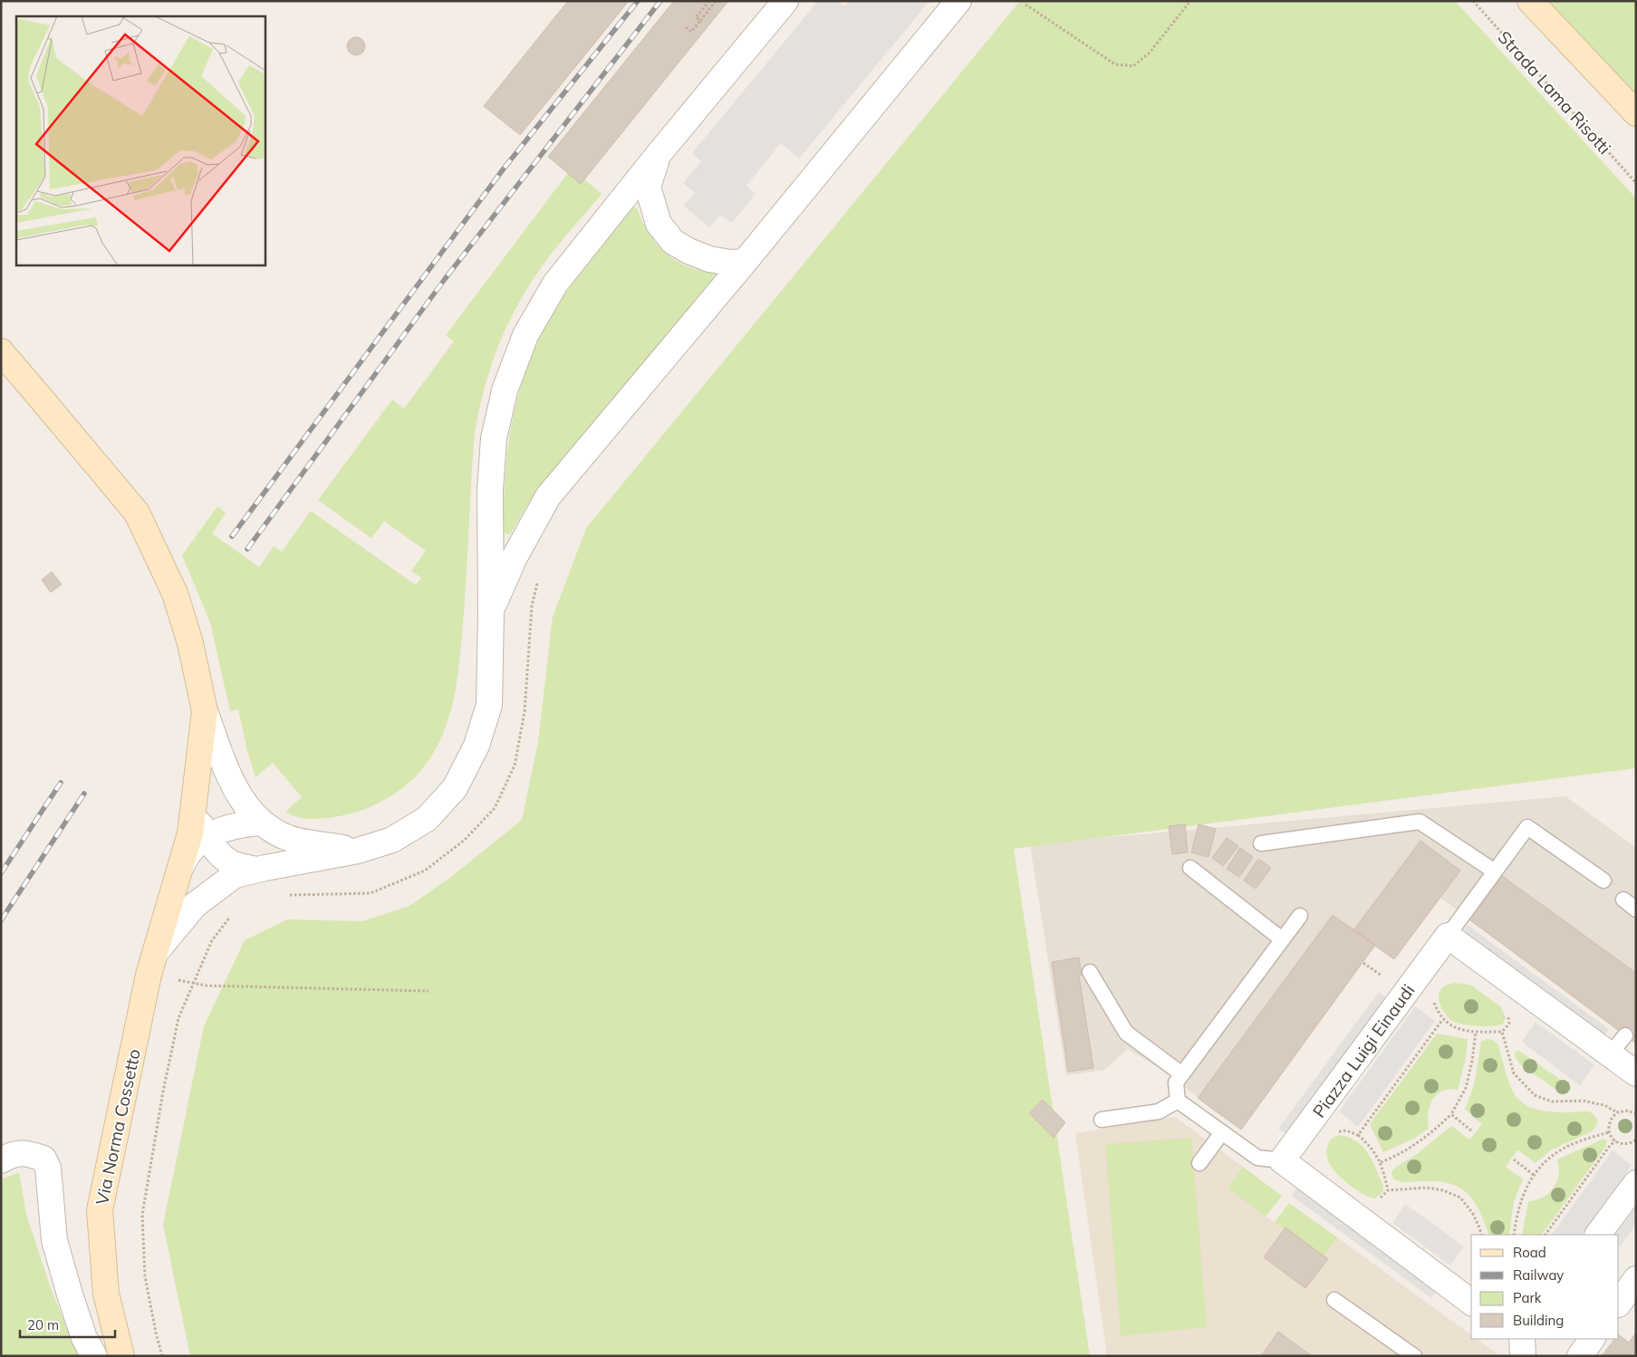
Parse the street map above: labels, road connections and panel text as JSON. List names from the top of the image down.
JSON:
{
  "streets": {
    "street": ["Piazza Luigi Einaudi", "Via Norma Cossetto"],
    "path": ["Strada Lama Risotti"]
  },
  "legend": [
    "Road",
    "Railway",
    "Park",
    "Building"
  ],
  "scale_bar": "20 m"
}
